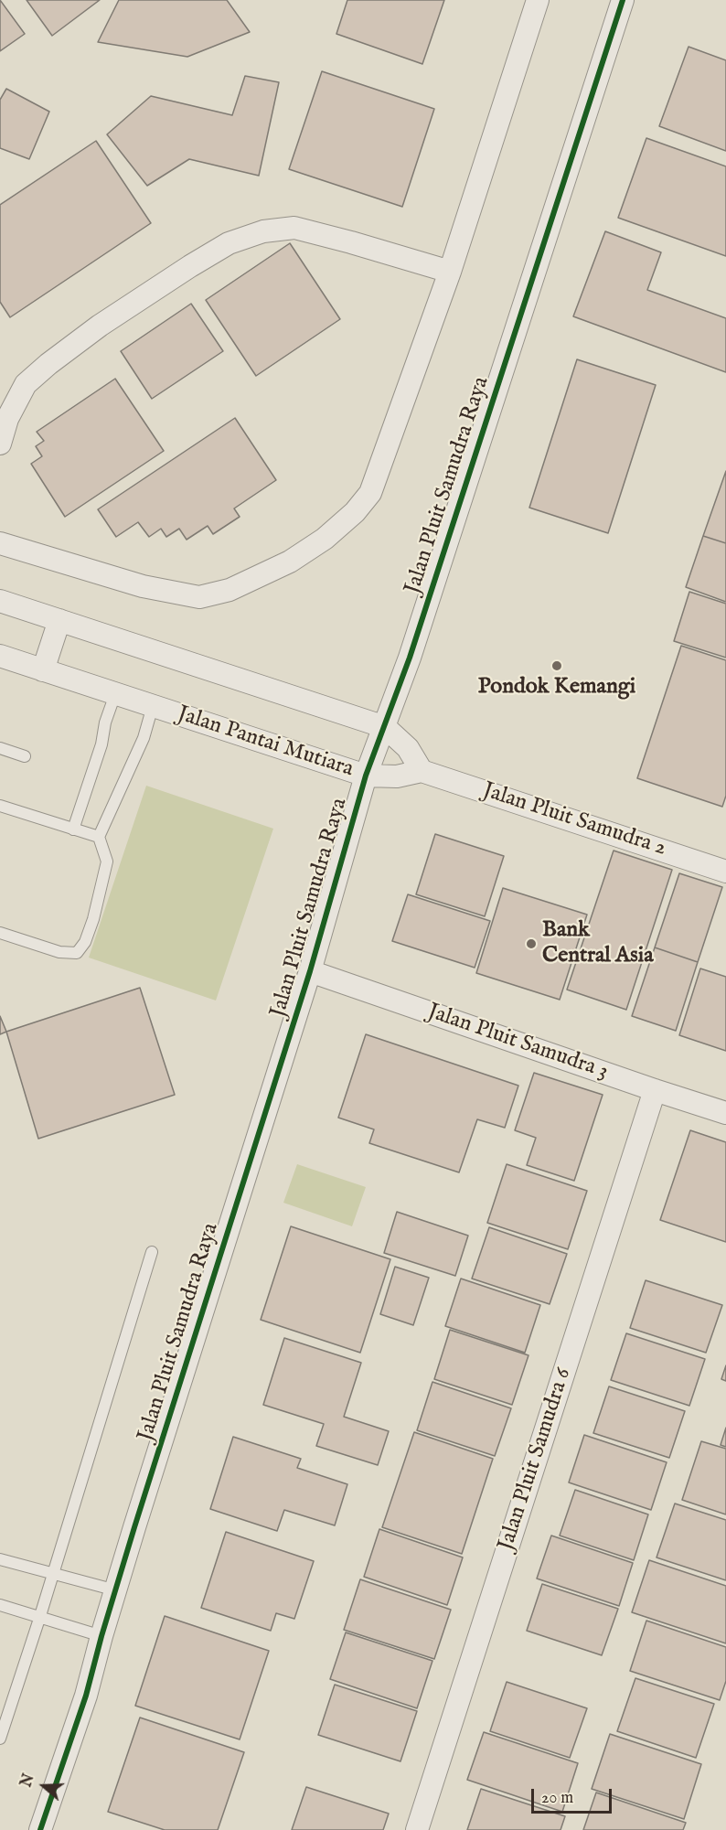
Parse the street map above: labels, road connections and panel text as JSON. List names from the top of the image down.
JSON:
{
  "streets": {
    "street": [
      "Jalan Pluit Samudra Raya",
      "Jalan Pantai Mutiara",
      "Jalan Pluit Samudra 2",
      "Jalan Pluit Samudra 3",
      "Jalan Pluit Samudra 6"
    ]
  },
  "crossings": [
    ["Jalan Pluit Samudra Raya", "Jalan Pantai Mutiara"],
    ["Jalan Pluit Samudra Raya", "Jalan Pluit Samudra 3"],
    ["Jalan Pantai Mutiara", "Jalan Pluit Samudra 2"],
    ["Jalan Pluit Samudra 3", "Jalan Pluit Samudra 6"]
  ],
  "places": ["Pondok Kemangi", "Bank Central Asia"],
  "scale_bar": "20 m",
  "north": "left"
}
